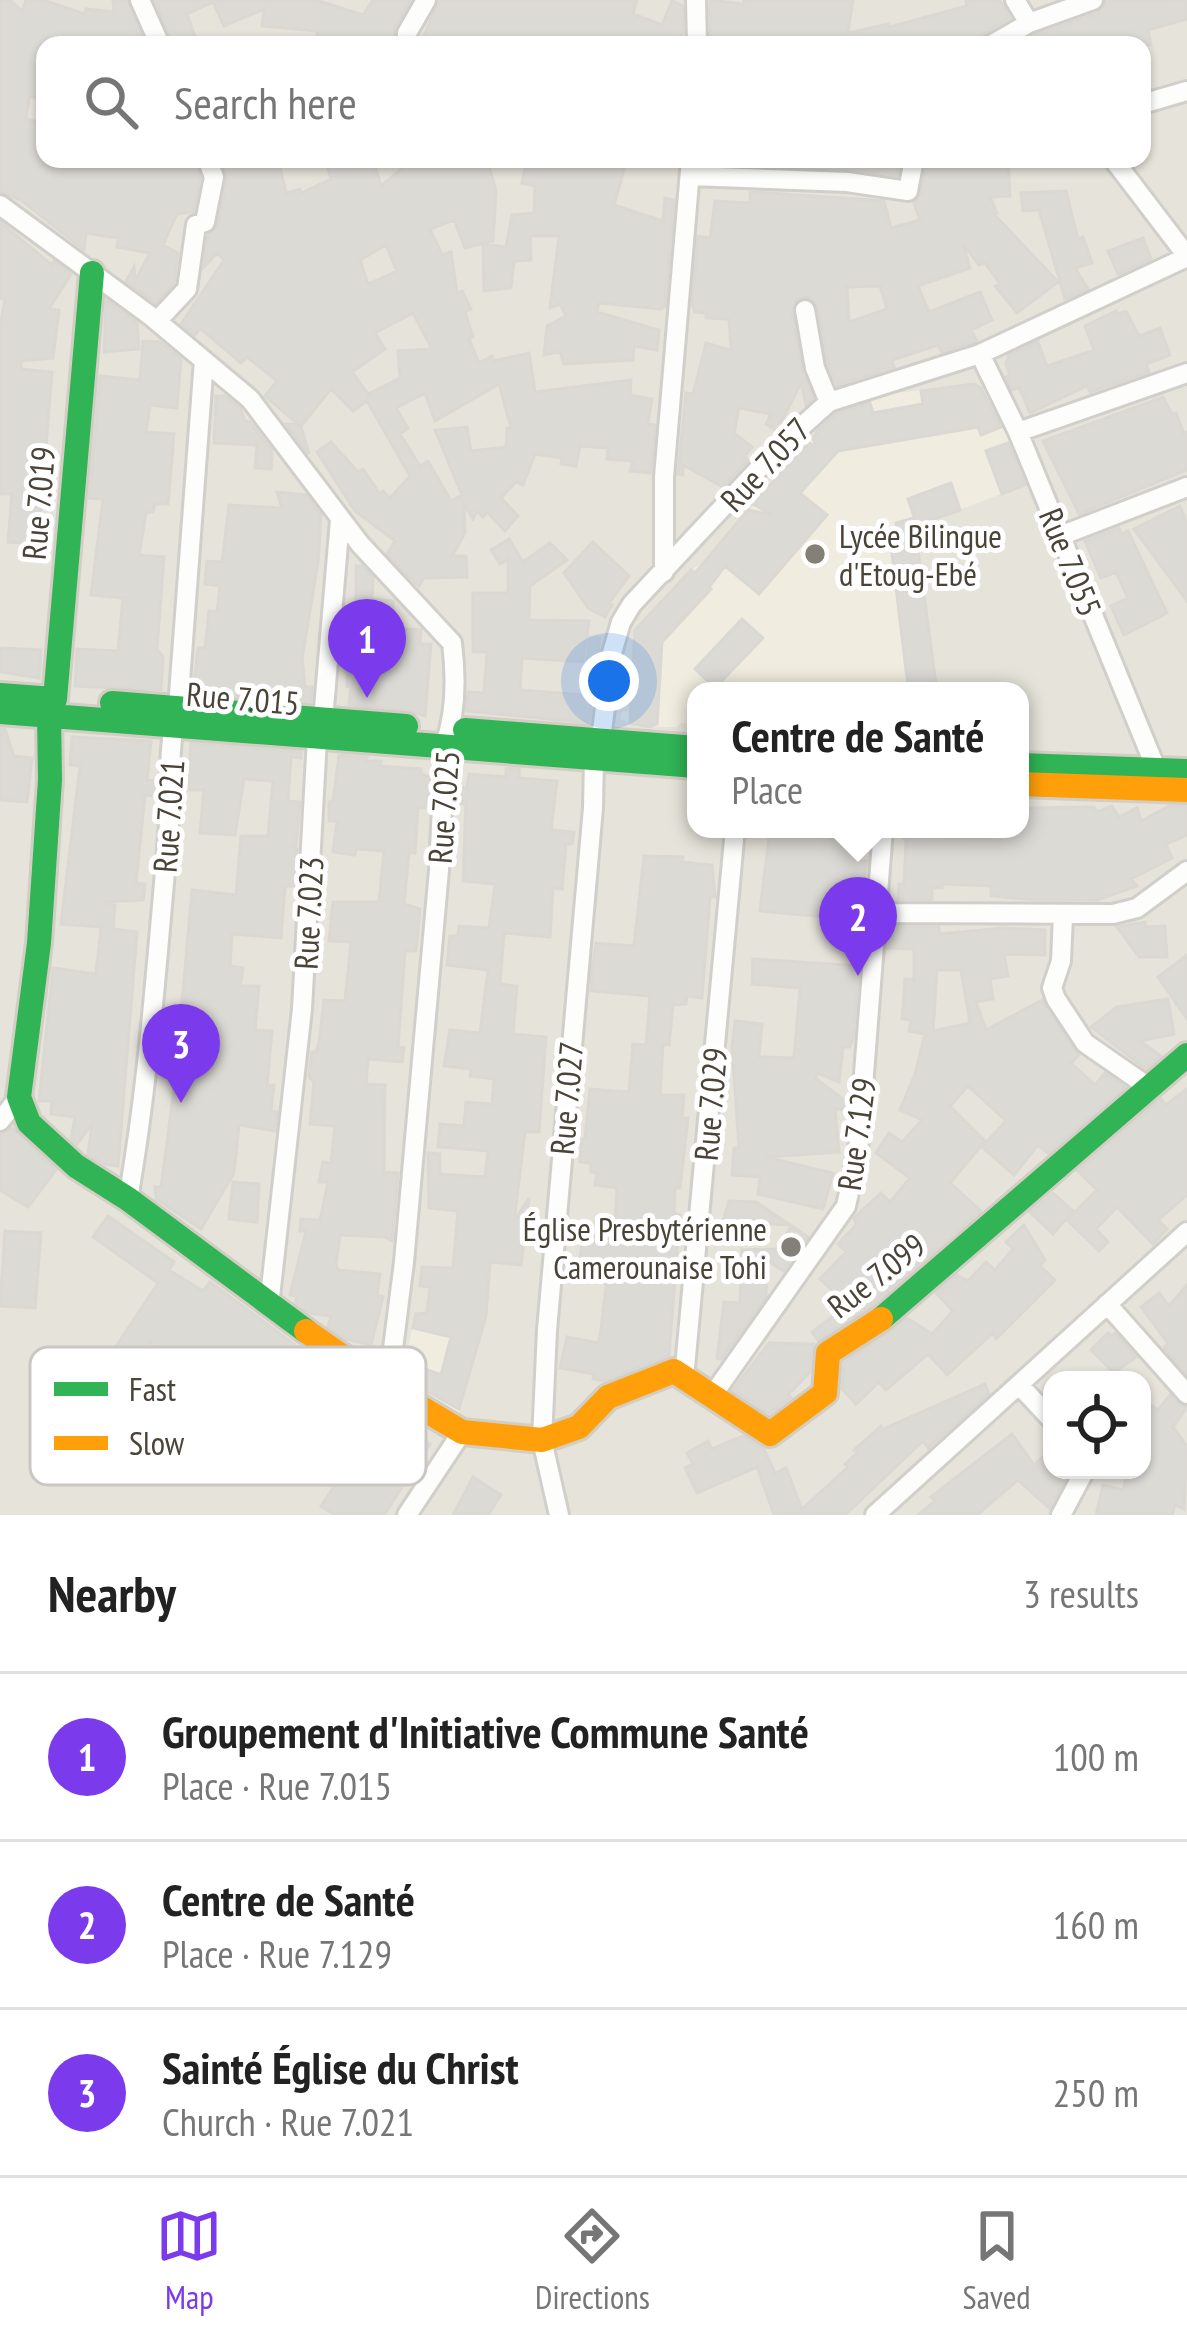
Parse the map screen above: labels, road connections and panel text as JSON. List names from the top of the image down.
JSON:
{
  "streets": {
    "street": [
      "Rue 7.057",
      "Rue 7.019",
      "Rue 7.055",
      "Rue 7.015",
      "Rue 7.025",
      "Rue 7.021",
      "Rue 7.023",
      "Rue 7.027",
      "Rue 7.029",
      "Rue 7.129",
      "Rue 7.099"
    ]
  },
  "crossings": [
    ["Rue 7.057", "Rue 7.055"],
    ["Rue 7.057", "Rue 7.015"],
    ["Rue 7.057", "Rue 7.027"],
    ["Rue 7.019", "Rue 7.015"],
    ["Rue 7.019", "Rue 7.025"],
    ["Rue 7.015", "Rue 7.025"],
    ["Rue 7.015", "Rue 7.021"],
    ["Rue 7.015", "Rue 7.023"],
    ["Rue 7.015", "Rue 7.027"],
    ["Rue 7.025", "Rue 7.021"],
    ["Rue 7.025", "Rue 7.023"],
    ["Rue 7.029", "Rue 7.099"],
    ["Rue 7.129", "Rue 7.099"]
  ],
  "places": ["Lycée Bilingue d'Etoug-Ebé", "Église Presbytérienne Camerounaise Tohi"],
  "legend": ["Fast", "Slow"],
  "page": {
    "search": "Search here",
    "pins": ["1", "2", "3"],
    "popup": ["Centre de Santé", "Place"],
    "heading": ["Nearby", "3 results"],
    "list": [
      {
        "mark": "1",
        "name": "Groupement d'Initiative Commune Santé",
        "note": "Place · Rue 7.015",
        "value": "100 m"
      },
      {
        "mark": "2",
        "name": "Centre de Santé",
        "note": "Place · Rue 7.129",
        "value": "160 m"
      },
      {
        "mark": "3",
        "name": "Sainté Église du Christ",
        "note": "Church · Rue 7.021",
        "value": "250 m"
      }
    ],
    "nav": ["Map", "Directions", "Saved"]
  }
}
